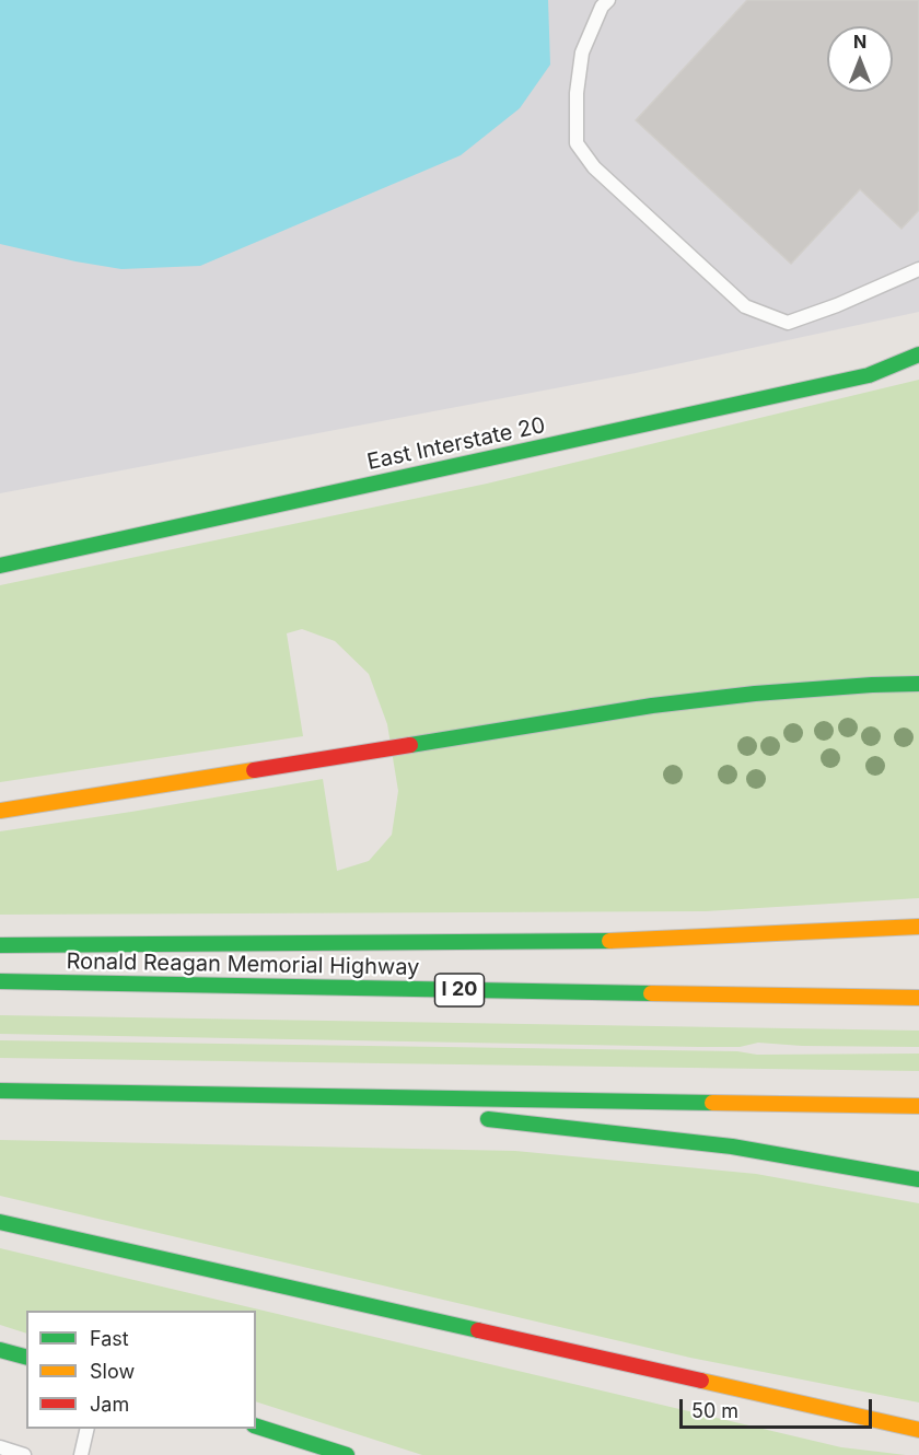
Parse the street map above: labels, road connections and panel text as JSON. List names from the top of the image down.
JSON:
{
  "streets": {
    "main road": ["East Interstate 20", "Ronald Reagan Memorial Highway", "I 20"]
  },
  "legend": ["Fast", "Slow", "Jam"],
  "scale_bar": "50 m",
  "north": "top"
}
